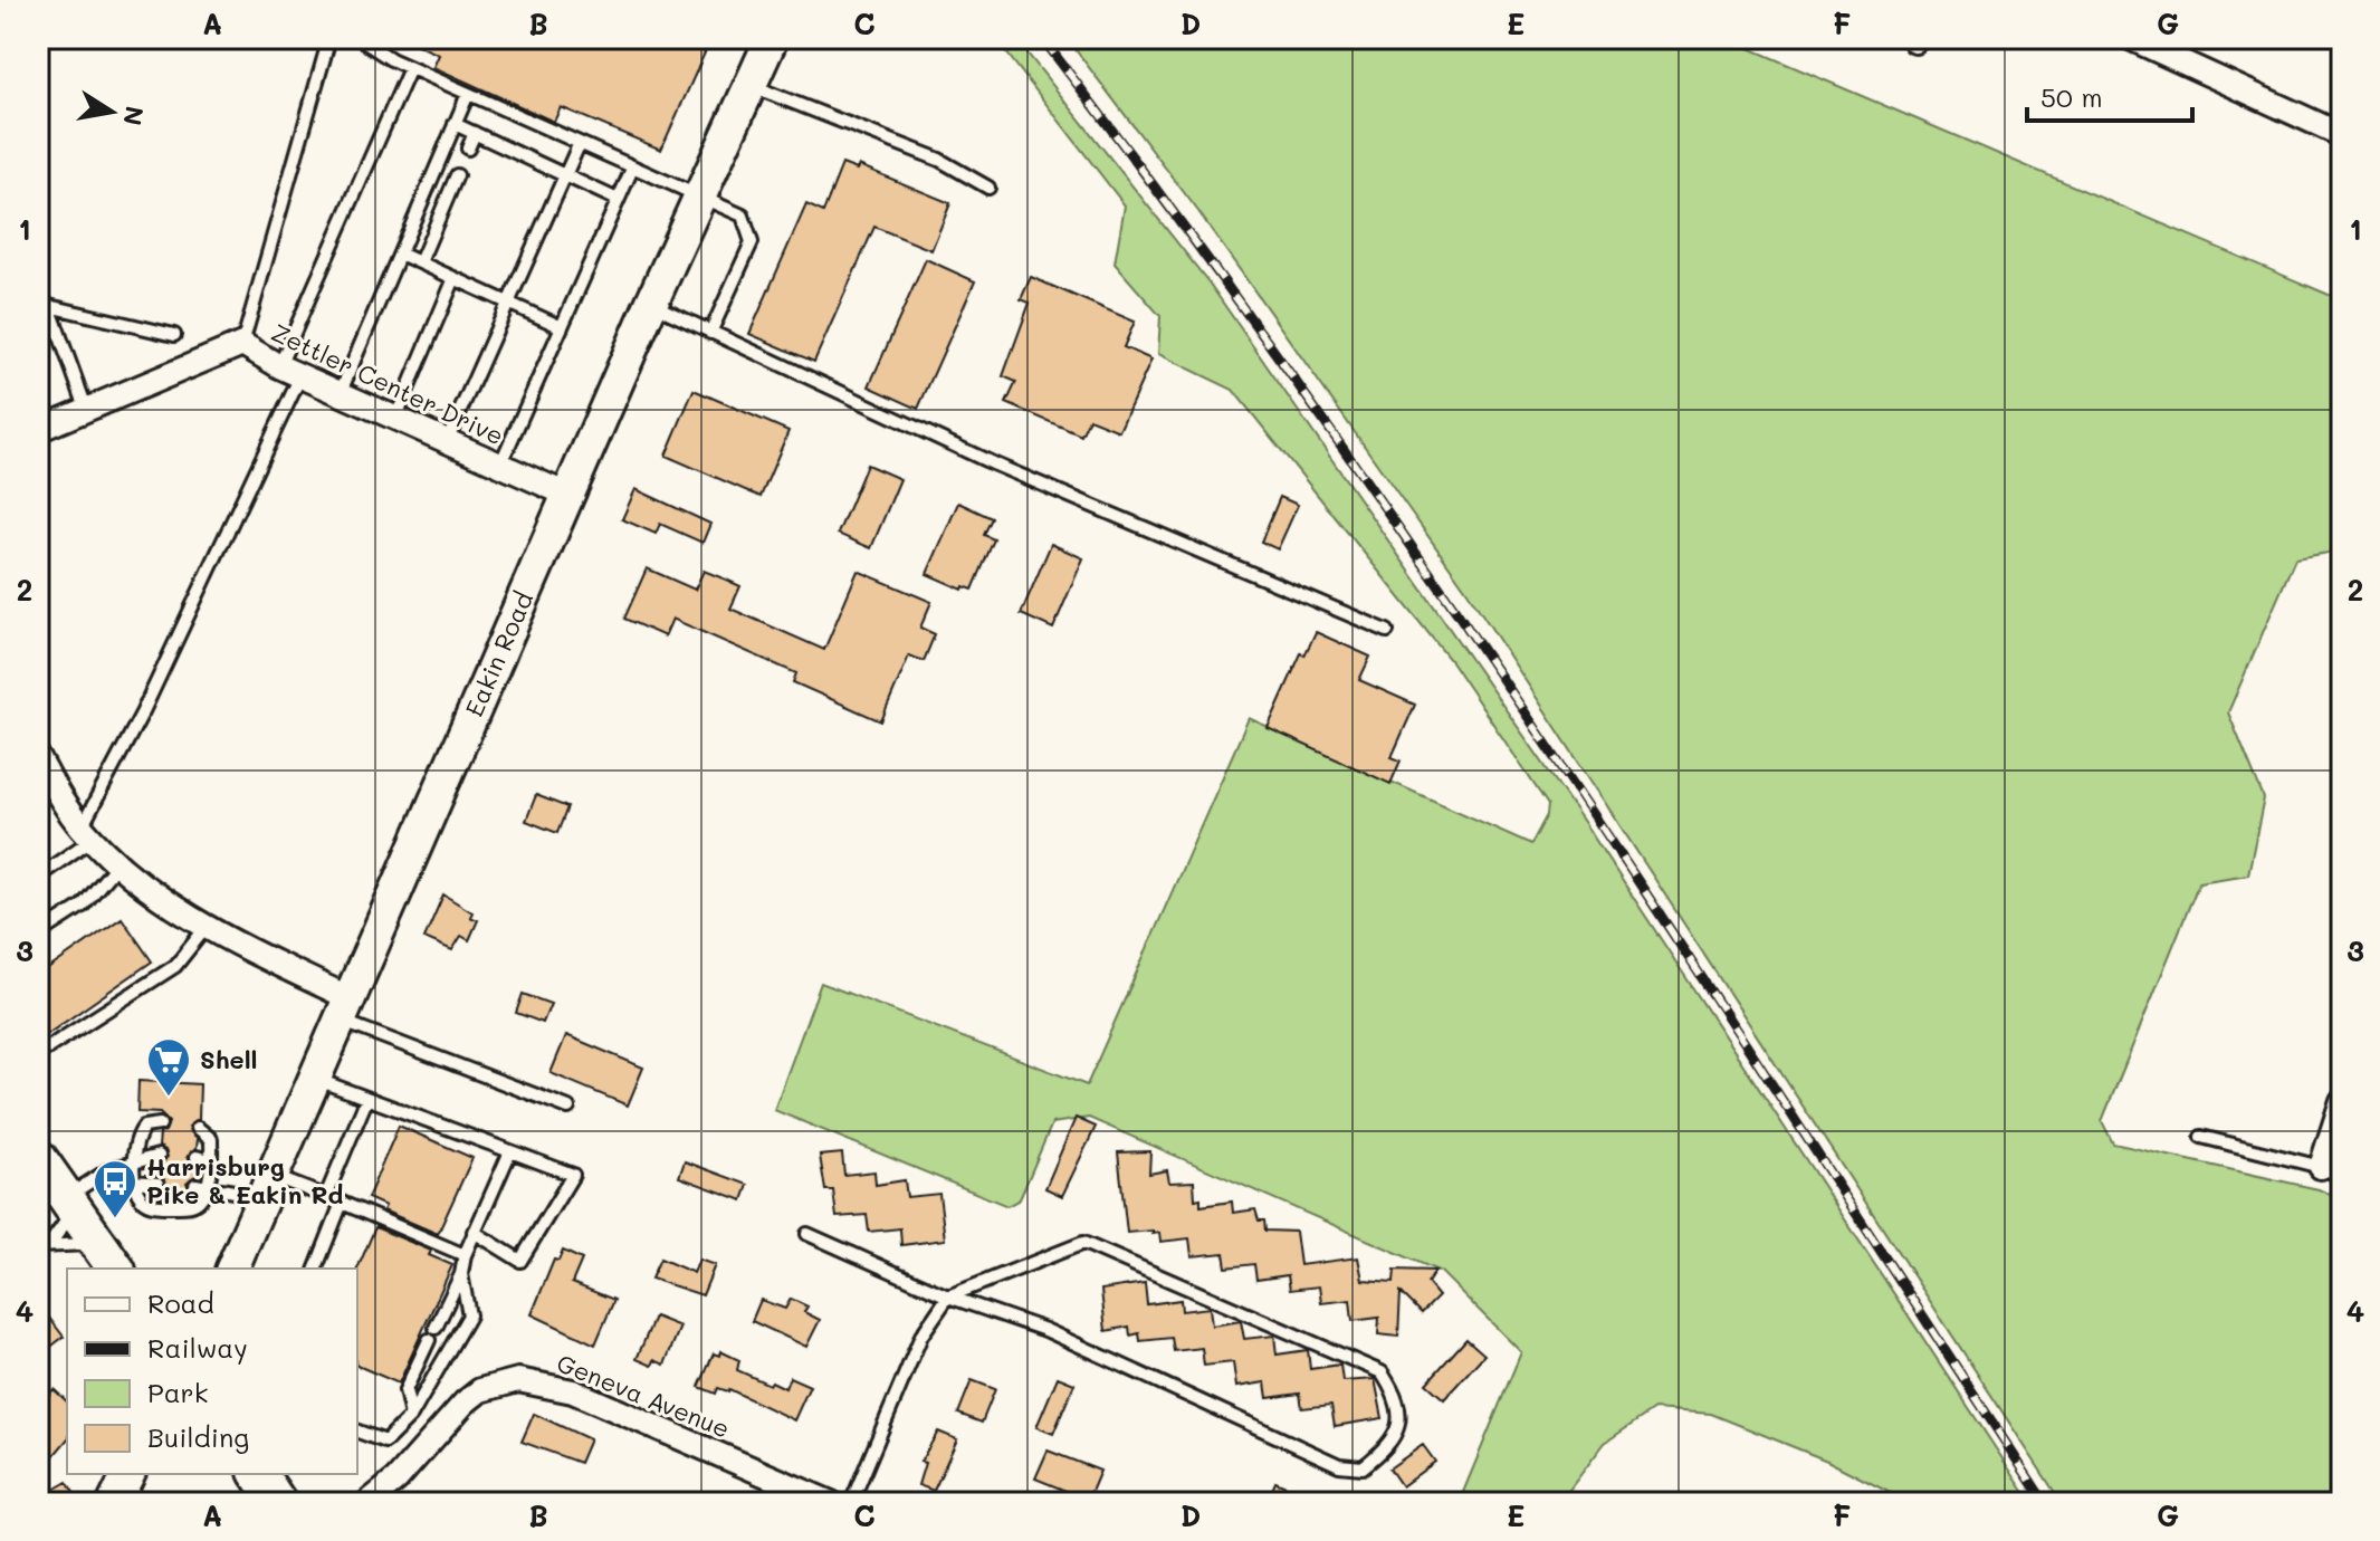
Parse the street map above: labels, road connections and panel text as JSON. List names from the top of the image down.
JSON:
{
  "streets": {
    "street": ["Zettler Center Drive", "Eakin Road", "Geneva Avenue"]
  },
  "crossings": [
    ["Zettler Center Drive", "Eakin Road"]
  ],
  "places": {
    "supermarket": ["Shell"],
    "bus stop": ["Harrisburg Pike & Eakin Rd"]
  },
  "legend": [
    "Road",
    "Railway",
    "Park",
    "Building"
  ],
  "scale_bar": "50 m",
  "north": "right",
  "grid": {
    "columns": [
      "A",
      "B",
      "C",
      "D",
      "E",
      "F",
      "G"
    ],
    "rows": [
      "1",
      "2",
      "3",
      "4"
    ]
  }
}
